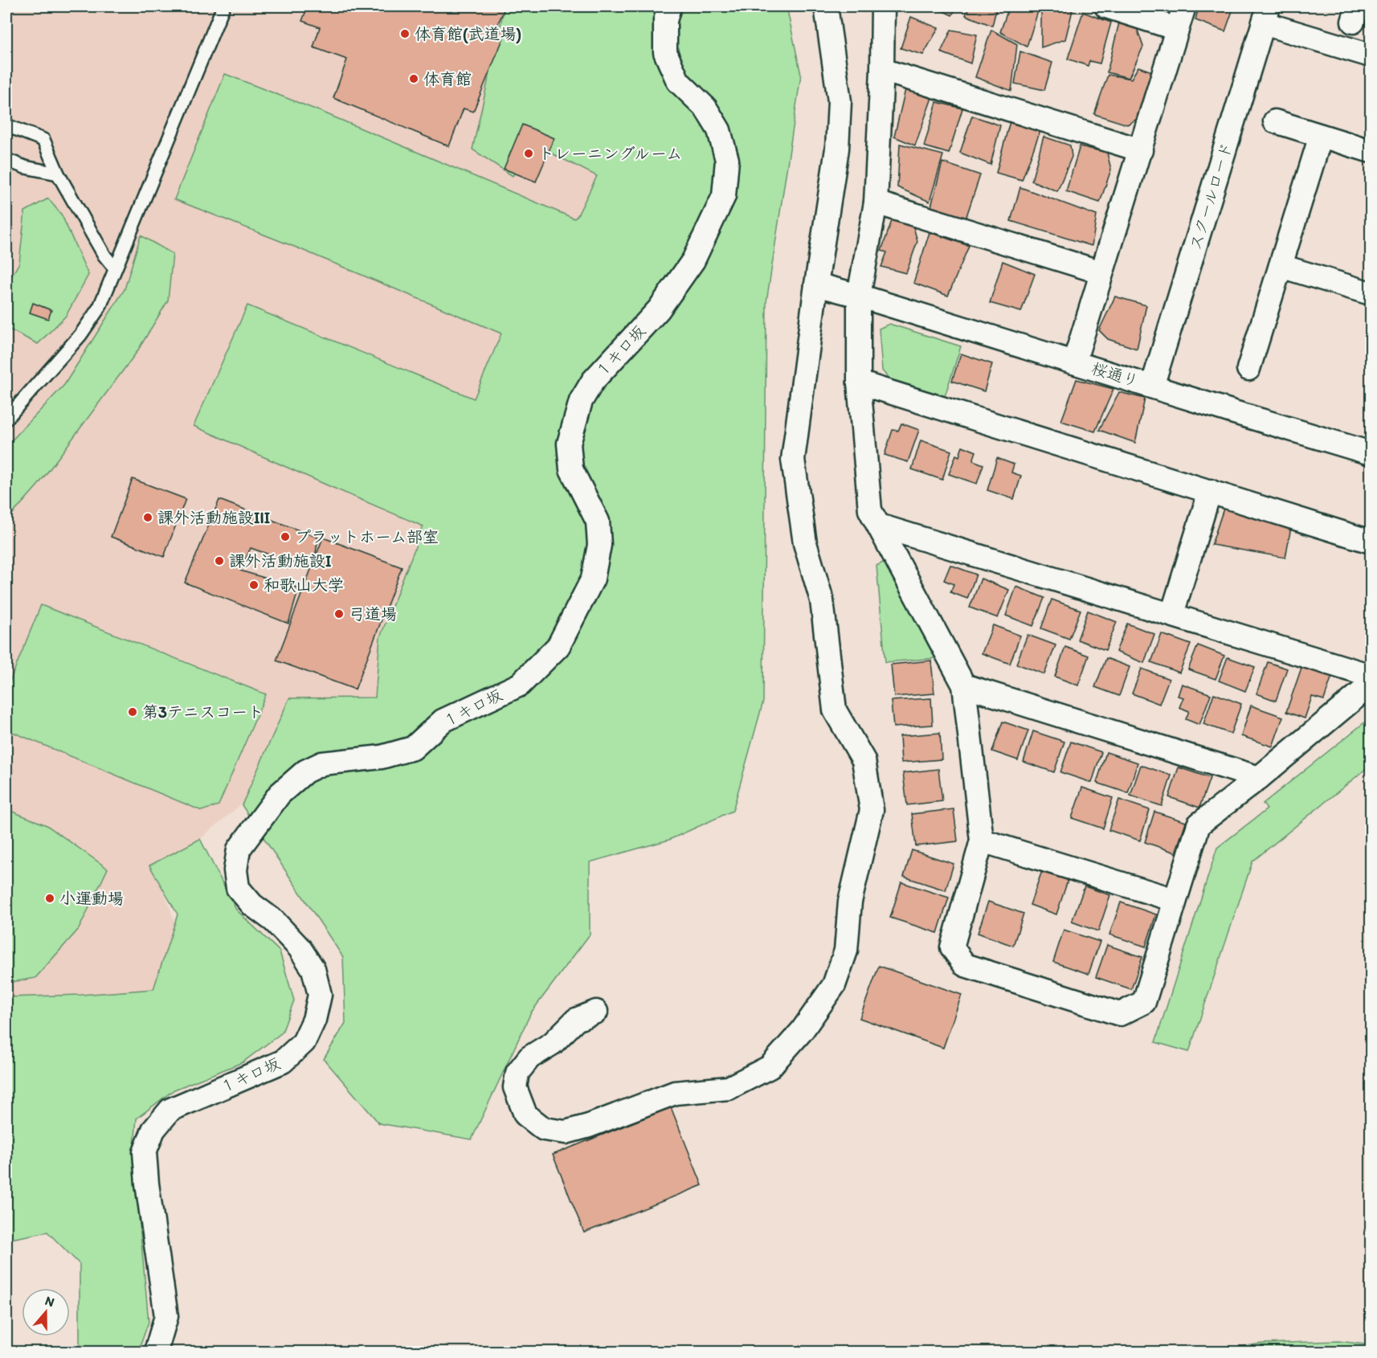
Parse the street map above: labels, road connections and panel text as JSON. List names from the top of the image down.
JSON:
{
  "streets": {
    "street": ["スクールロード", "１キロ坂", "桜通り"]
  },
  "crossings": [
    ["スクールロード", "桜通り"]
  ],
  "places": [
    "体育館(武道場)",
    "体育館",
    "トレーニングルーム",
    "課外活動施設III",
    "プラットホーム部室",
    "課外活動施設I",
    "和歌山大学",
    "弓道場",
    "第3テニスコート",
    "小運動場"
  ],
  "north": "top"
}
